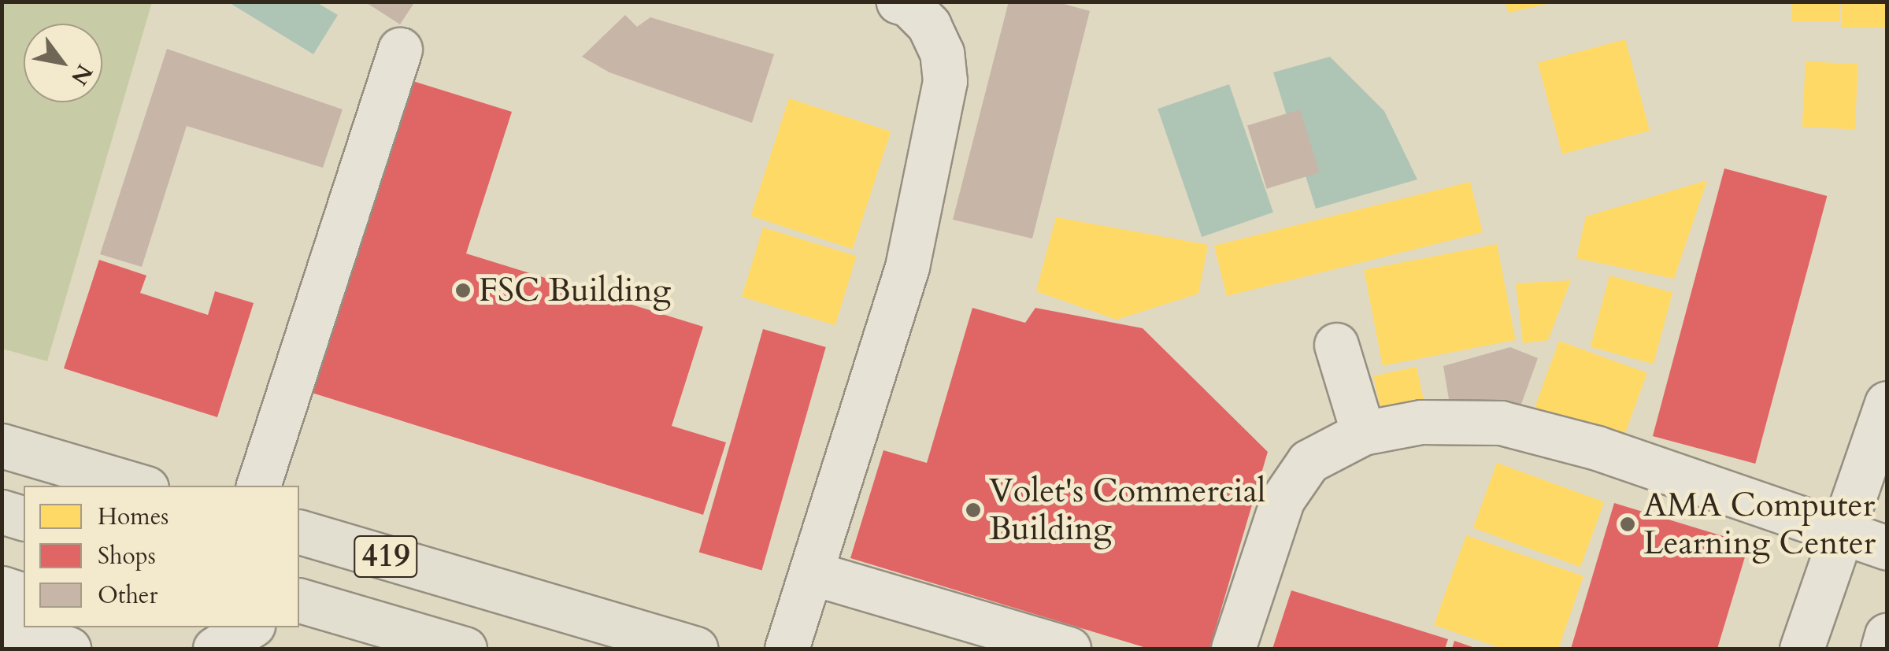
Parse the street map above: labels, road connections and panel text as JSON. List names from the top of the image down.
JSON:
{
  "streets": {
    "highway": ["419"]
  },
  "places": ["FSC Building", "Volet's Commercial Building", "AMA Computer Learning Center"],
  "legend": ["Homes", "Shops", "Other"],
  "north": "bottom right"
}
